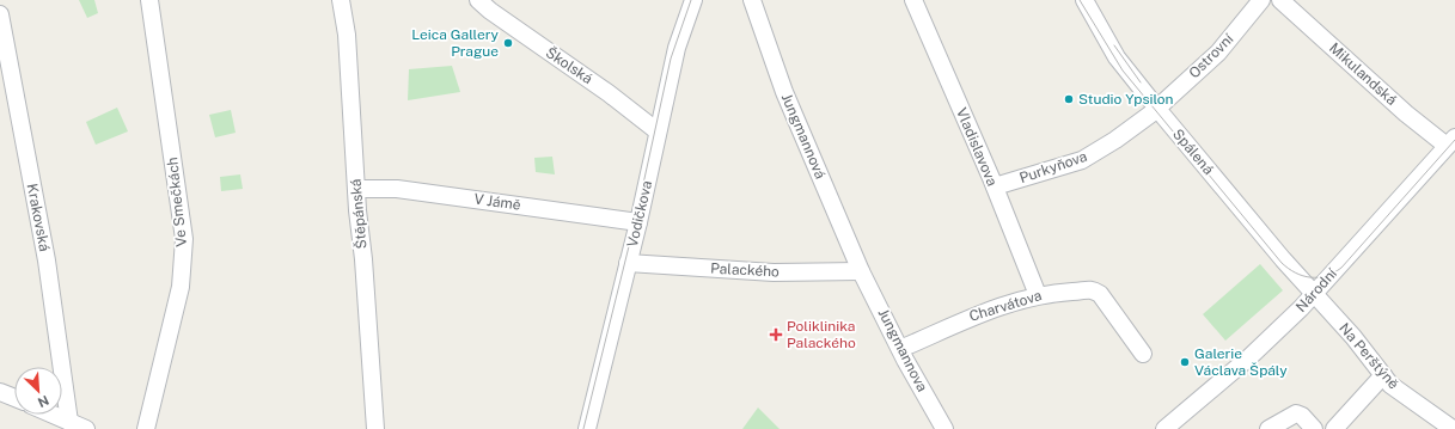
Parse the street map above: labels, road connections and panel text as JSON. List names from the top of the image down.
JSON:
{
  "streets": {
    "street": [
      "Ostrovní",
      "Školská",
      "Mikulandská",
      "Jungmannová",
      "Vladislavova",
      "Spálená",
      "Purkyňova",
      "Ve Smečkách",
      "V Jámě",
      "Štěpánská",
      "Vodičkova",
      "Krakovská",
      "Palackého",
      "Národní",
      "Charvátova",
      "Jungmannova",
      "Na Perštýně"
    ]
  },
  "crossings": [
    ["Ostrovní", "Spálená"],
    ["Ostrovní", "Purkyňova"],
    ["Školská", "Vodičkova"],
    ["Mikulandská", "Národní"],
    ["Jungmannová", "Palackého"],
    ["Jungmannová", "Jungmannova"],
    ["Vladislavova", "Purkyňova"],
    ["Vladislavova", "Charvátova"],
    ["Spálená", "Purkyňova"],
    ["Spálená", "Národní"],
    ["Spálená", "Na Perštýně"],
    ["V Jámě", "Štěpánská"],
    ["V Jámě", "Vodičkova"],
    ["Vodičkova", "Palackého"],
    ["Palackého", "Jungmannova"],
    ["Národní", "Na Perštýně"],
    ["Charvátova", "Jungmannova"]
  ],
  "places": {
    "other": ["Leica Gallery Prague", "Studio Ypsilon", "Galerie Václava Špály"],
    "health": ["Poliklinika Palackého"]
  },
  "north": "bottom right"
}
